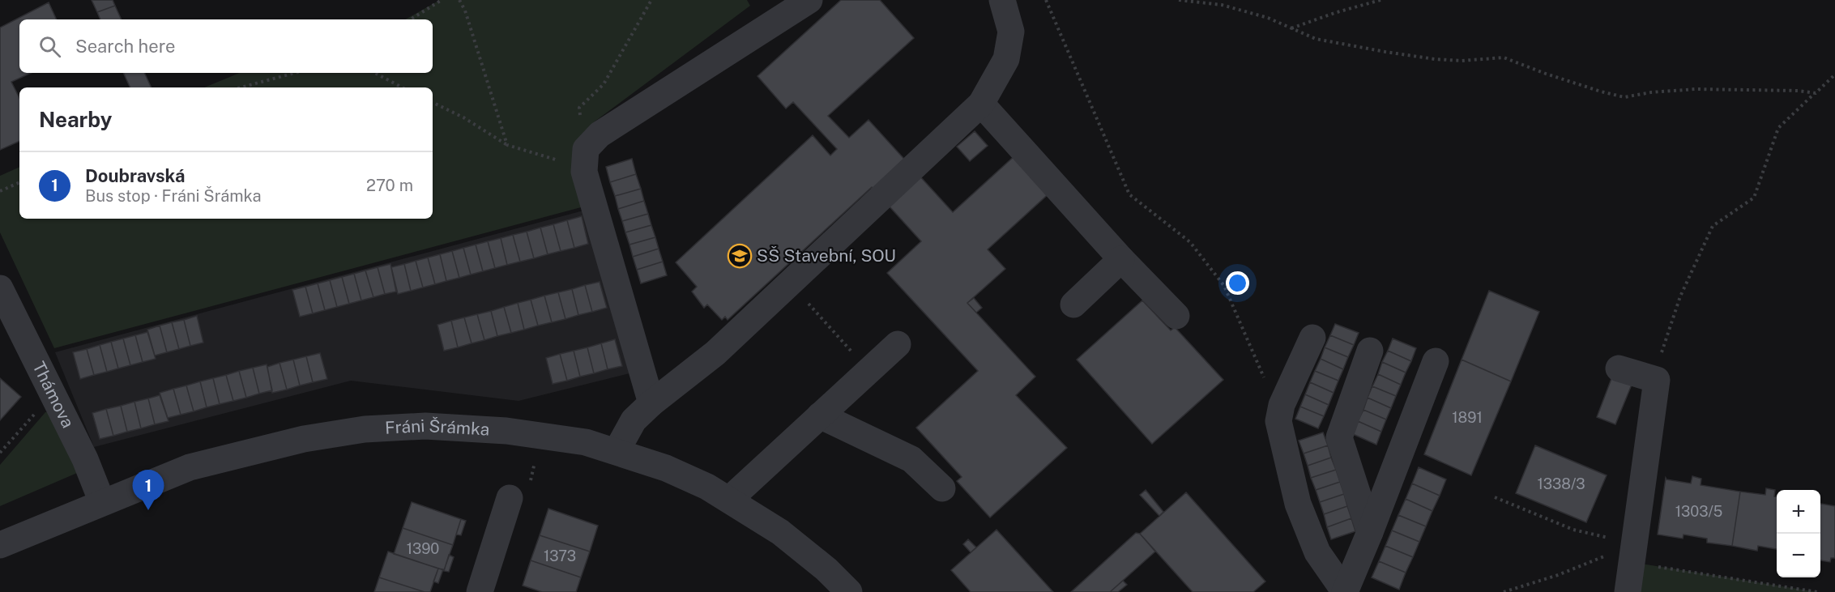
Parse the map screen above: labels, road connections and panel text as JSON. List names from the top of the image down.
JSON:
{
  "streets": {
    "street": ["Thámova", "Fráni Šrámka"]
  },
  "crossings": [
    ["Thámova", "Fráni Šrámka"]
  ],
  "places": {
    "school or university": ["SŠ Stavební, SOU"]
  },
  "house_numbers": [
    "1891",
    "1338/3",
    "1303/5",
    "1390",
    "1373"
  ],
  "page": {
    "search": "Search here",
    "heading": "Nearby",
    "list": [
      {
        "mark": "1",
        "name": "Doubravská",
        "note": "Bus stop · Fráni Šrámka",
        "value": "270 m"
      }
    ],
    "pins": "1",
    "map_buttons": ["+", "−"]
  }
}
